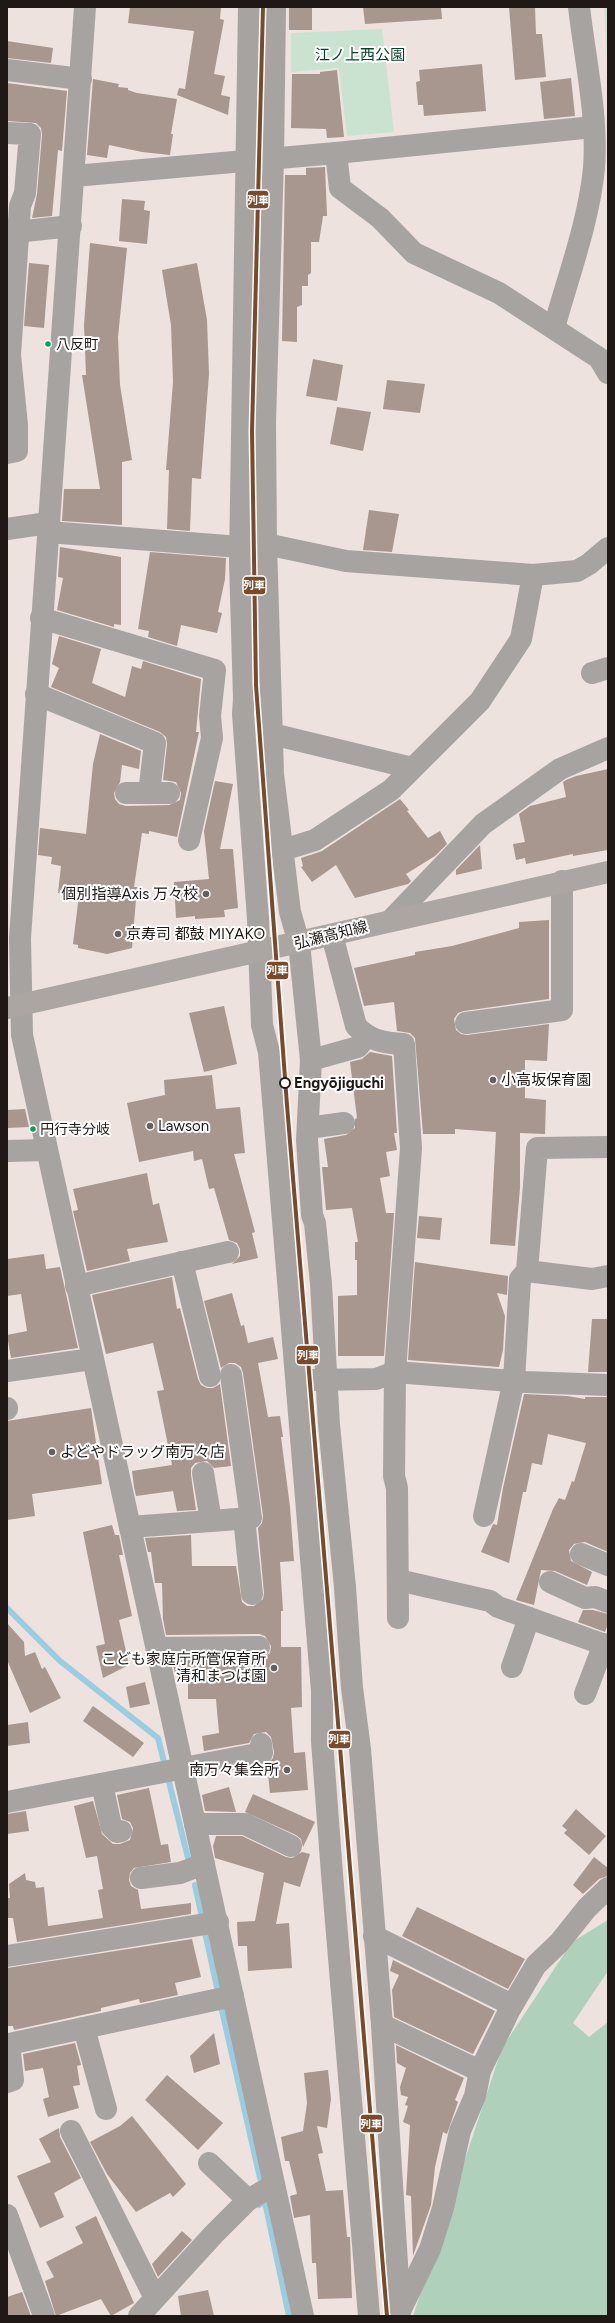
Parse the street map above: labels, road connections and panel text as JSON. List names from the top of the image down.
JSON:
{
  "streets": {
    "main road": ["弘瀬高知線"]
  },
  "parks": ["江ノ上西公園"],
  "places": [
    "八反町",
    "個別指導Axis 万々校",
    "京寿司 都鼓 MIYAKO",
    "小高坂保育園",
    "Engyōjiguchi",
    "Lawson",
    "円行寺分岐",
    "よどやドラッグ南万々店",
    "こども家庭庁所管保育所 清和まつば園",
    "南万々集会所"
  ],
  "lines": ["transit line 列車"]
}
